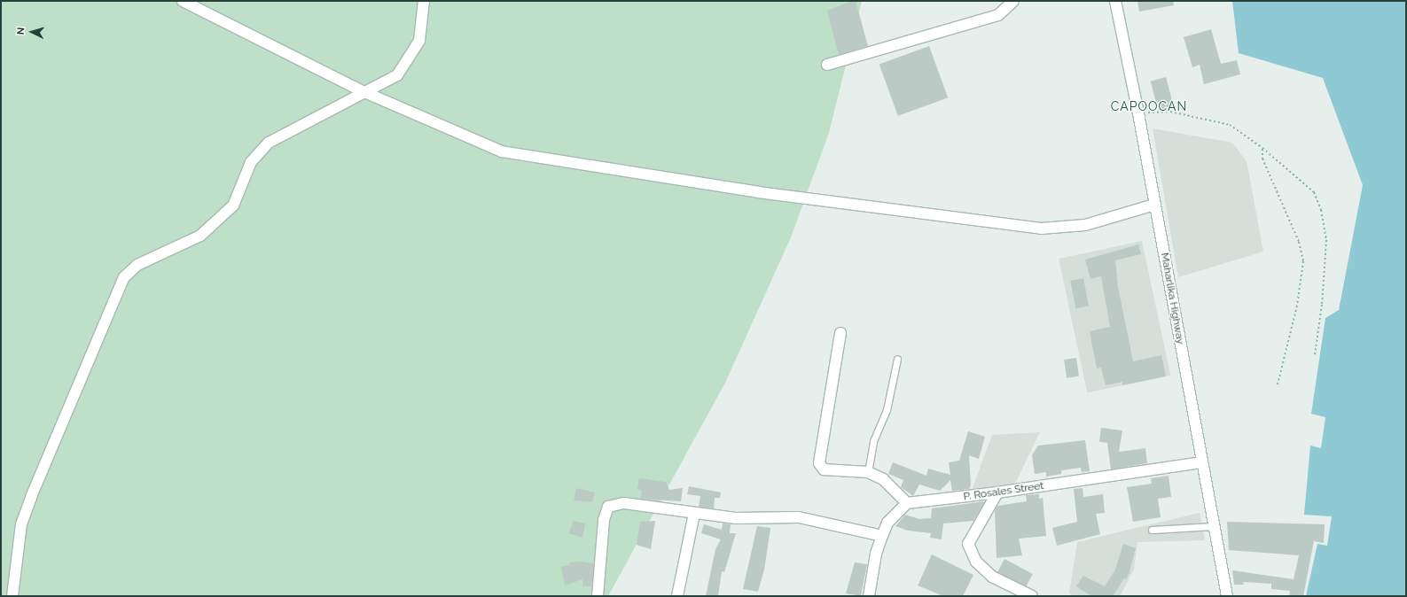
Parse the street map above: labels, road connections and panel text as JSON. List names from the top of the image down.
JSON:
{
  "streets": {
    "street": ["Maharlika Highway", "P. Rosales Street"]
  },
  "crossings": [
    ["Maharlika Highway", "P. Rosales Street"]
  ],
  "districts": ["CAPOOCAN"],
  "north": "left"
}
